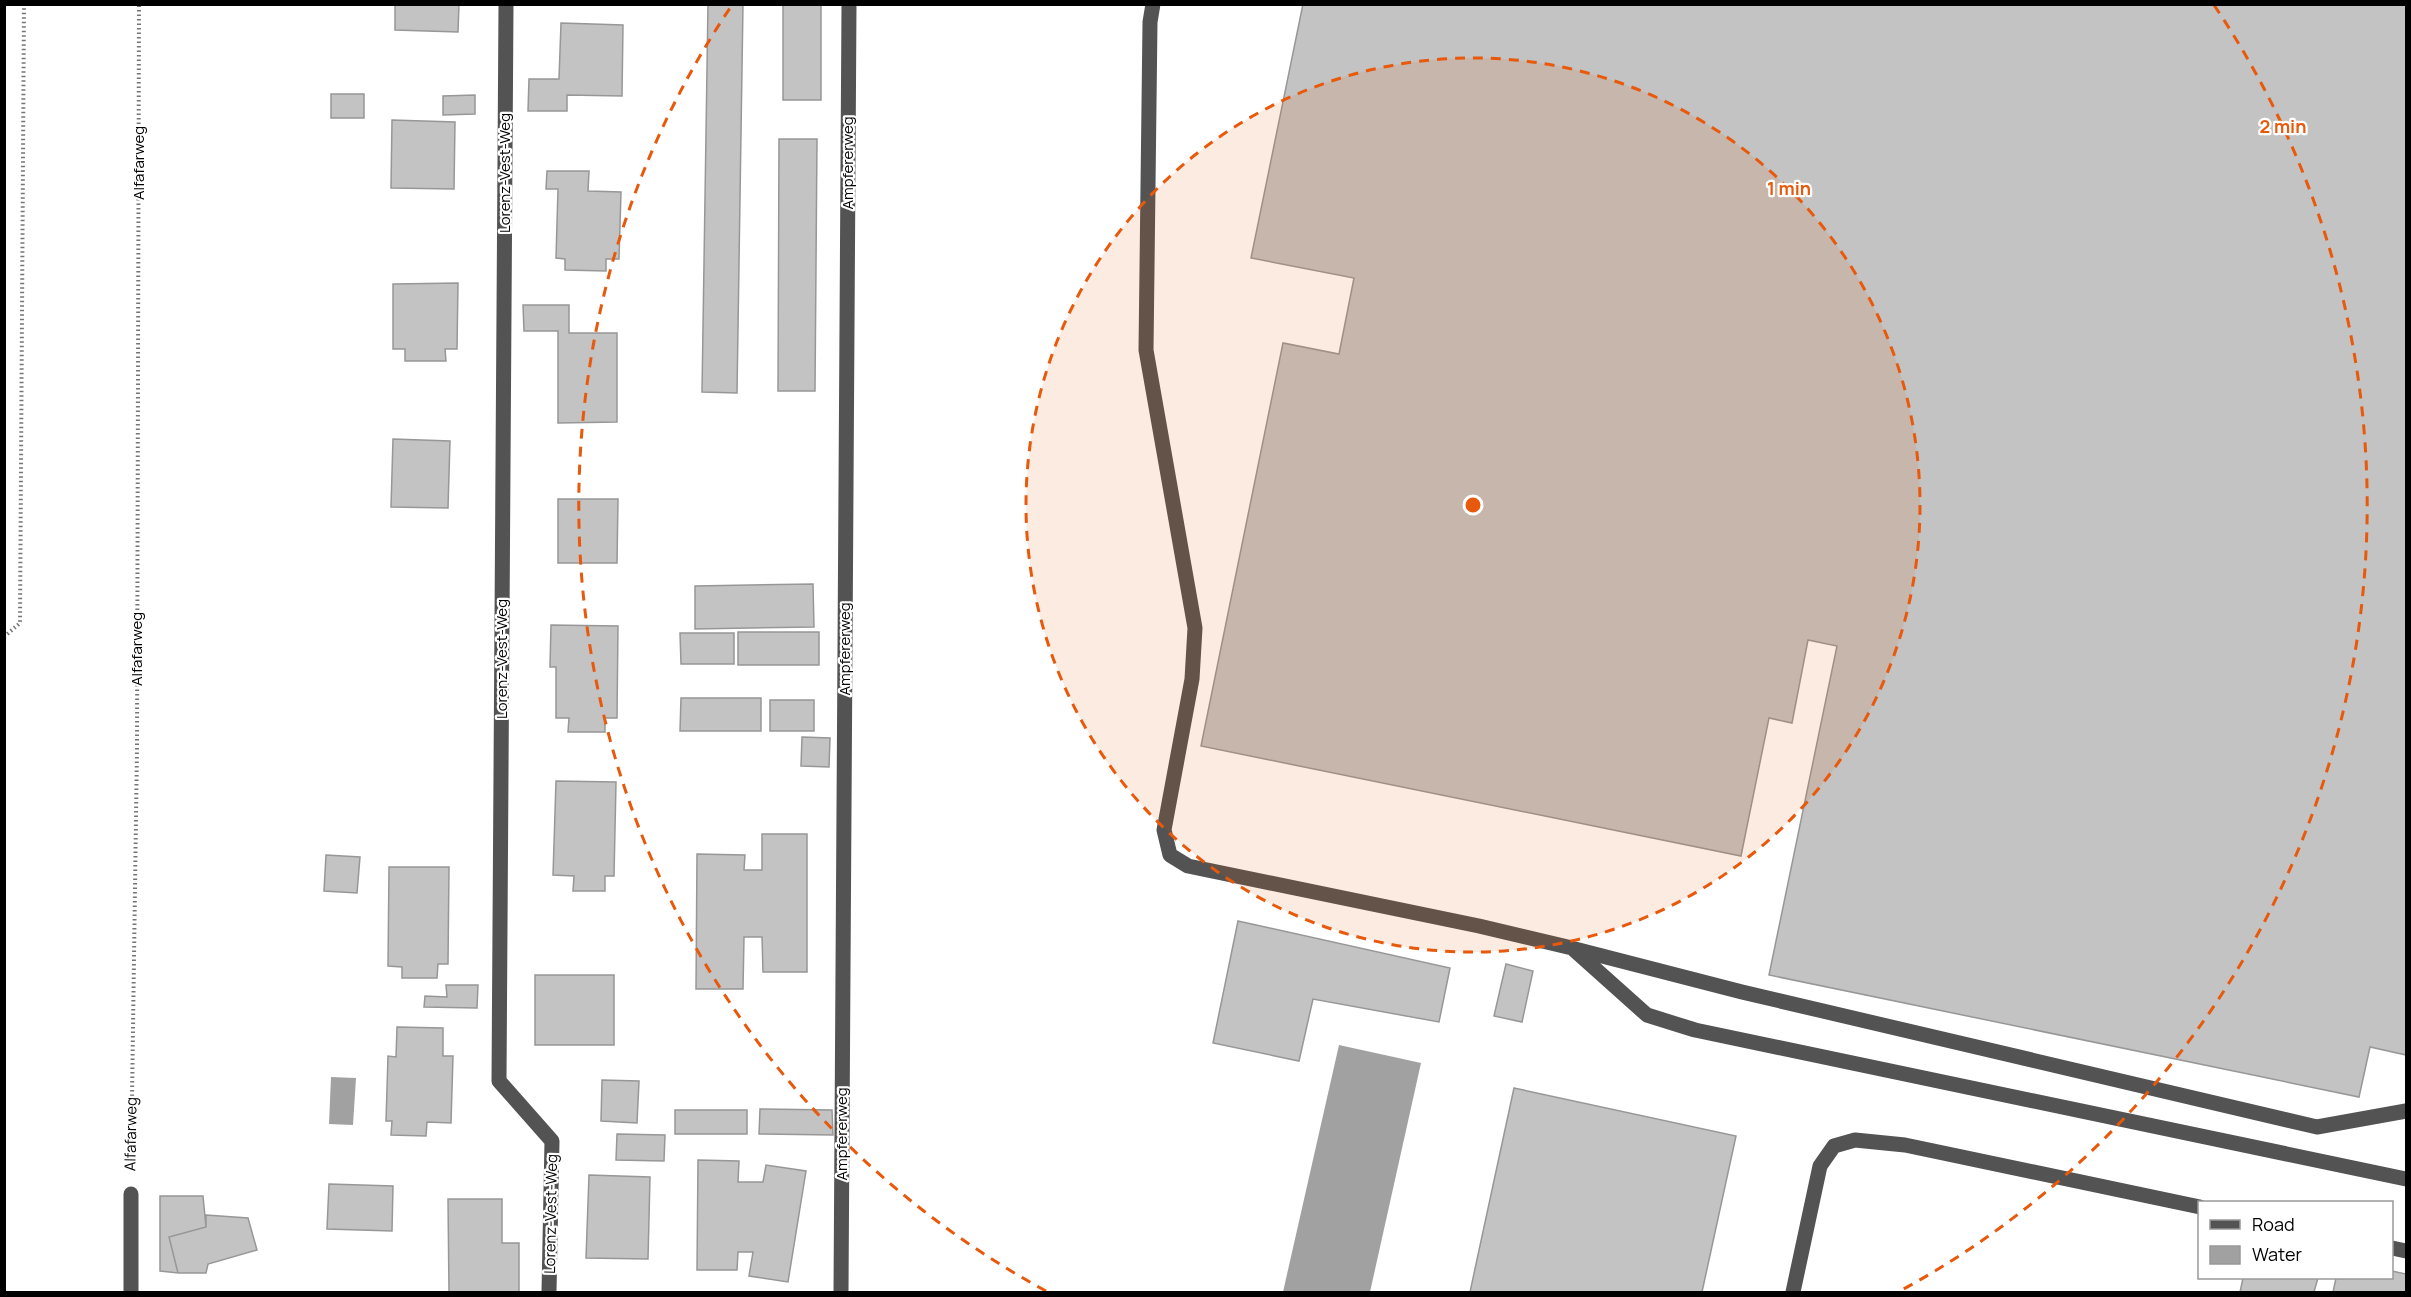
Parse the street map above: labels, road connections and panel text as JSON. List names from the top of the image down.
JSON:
{
  "streets": {
    "street": ["Ampfererweg", "Lorenz-Vest-Weg"],
    "path": ["Alfafarweg"]
  },
  "legend": ["Road", "Water"],
  "rings": ["2 min", "1 min"]
}
